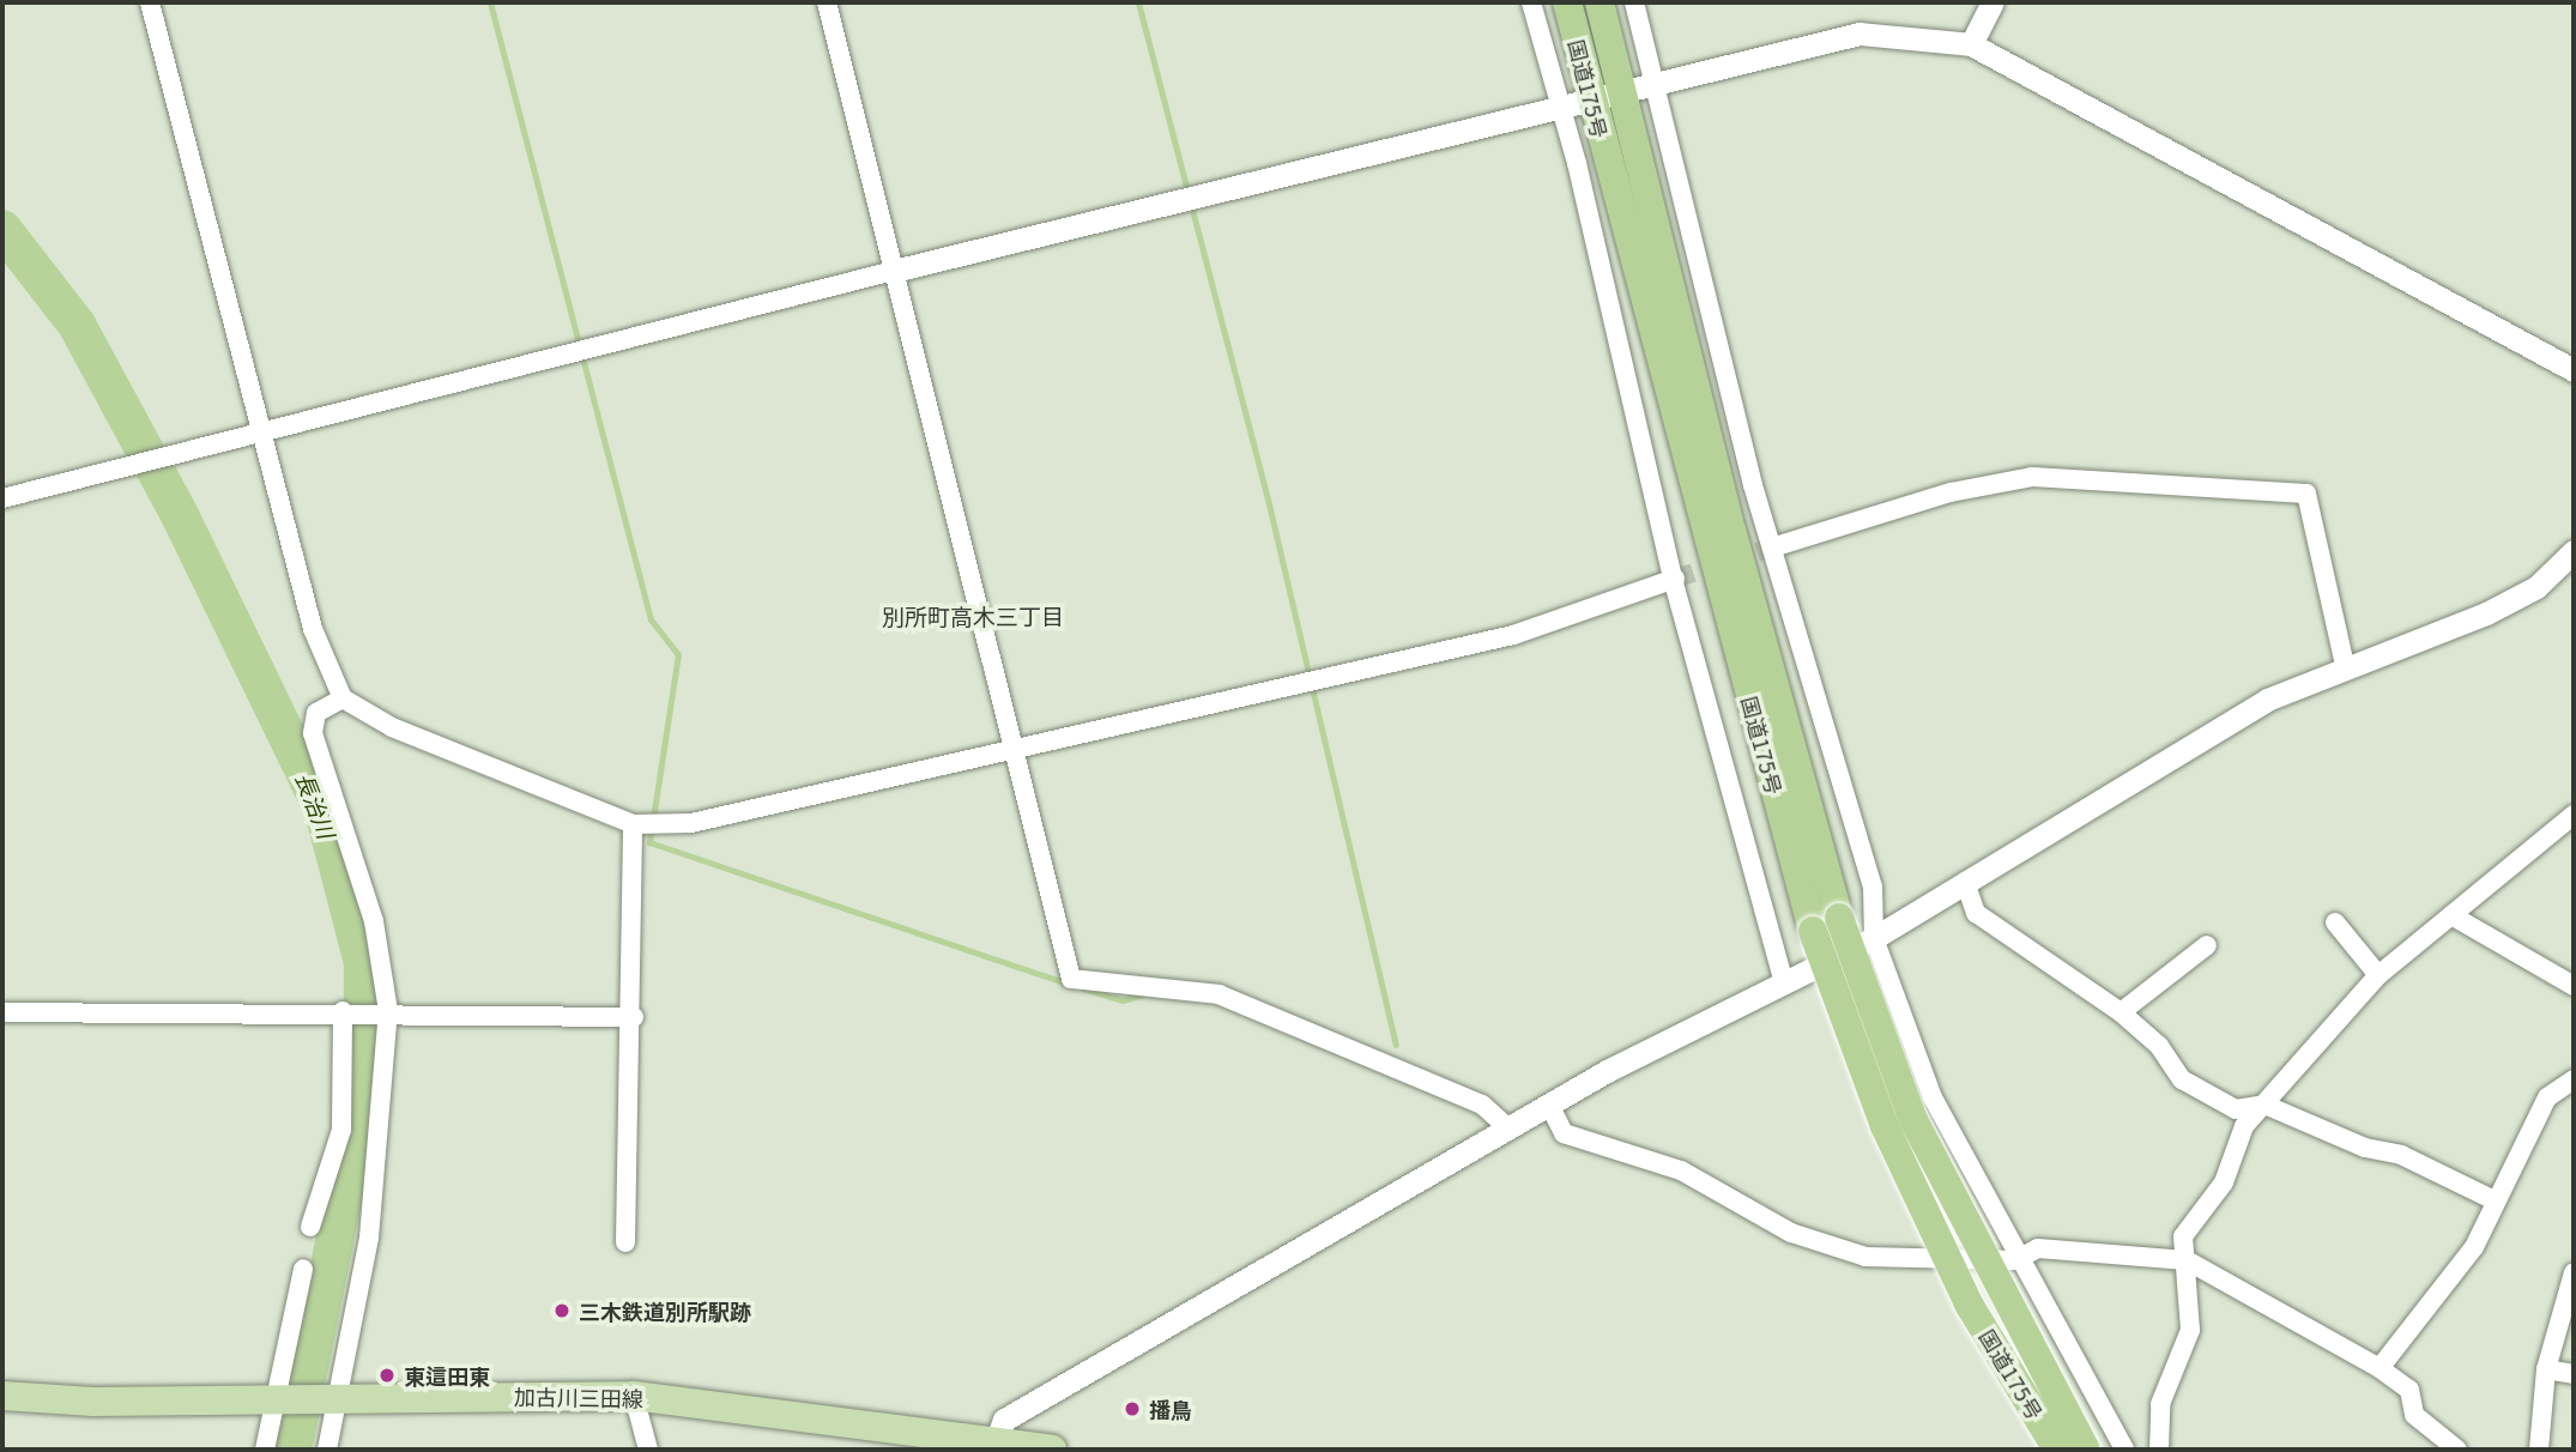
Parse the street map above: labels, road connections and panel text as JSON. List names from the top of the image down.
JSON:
{
  "streets": {
    "highway": ["国道175号"],
    "main road": ["加古川三田線"]
  },
  "districts": ["別所町高木三丁目"],
  "water": ["長治川"],
  "places": ["三木鉄道別所駅跡", "東這田東", "播鳥"]
}
